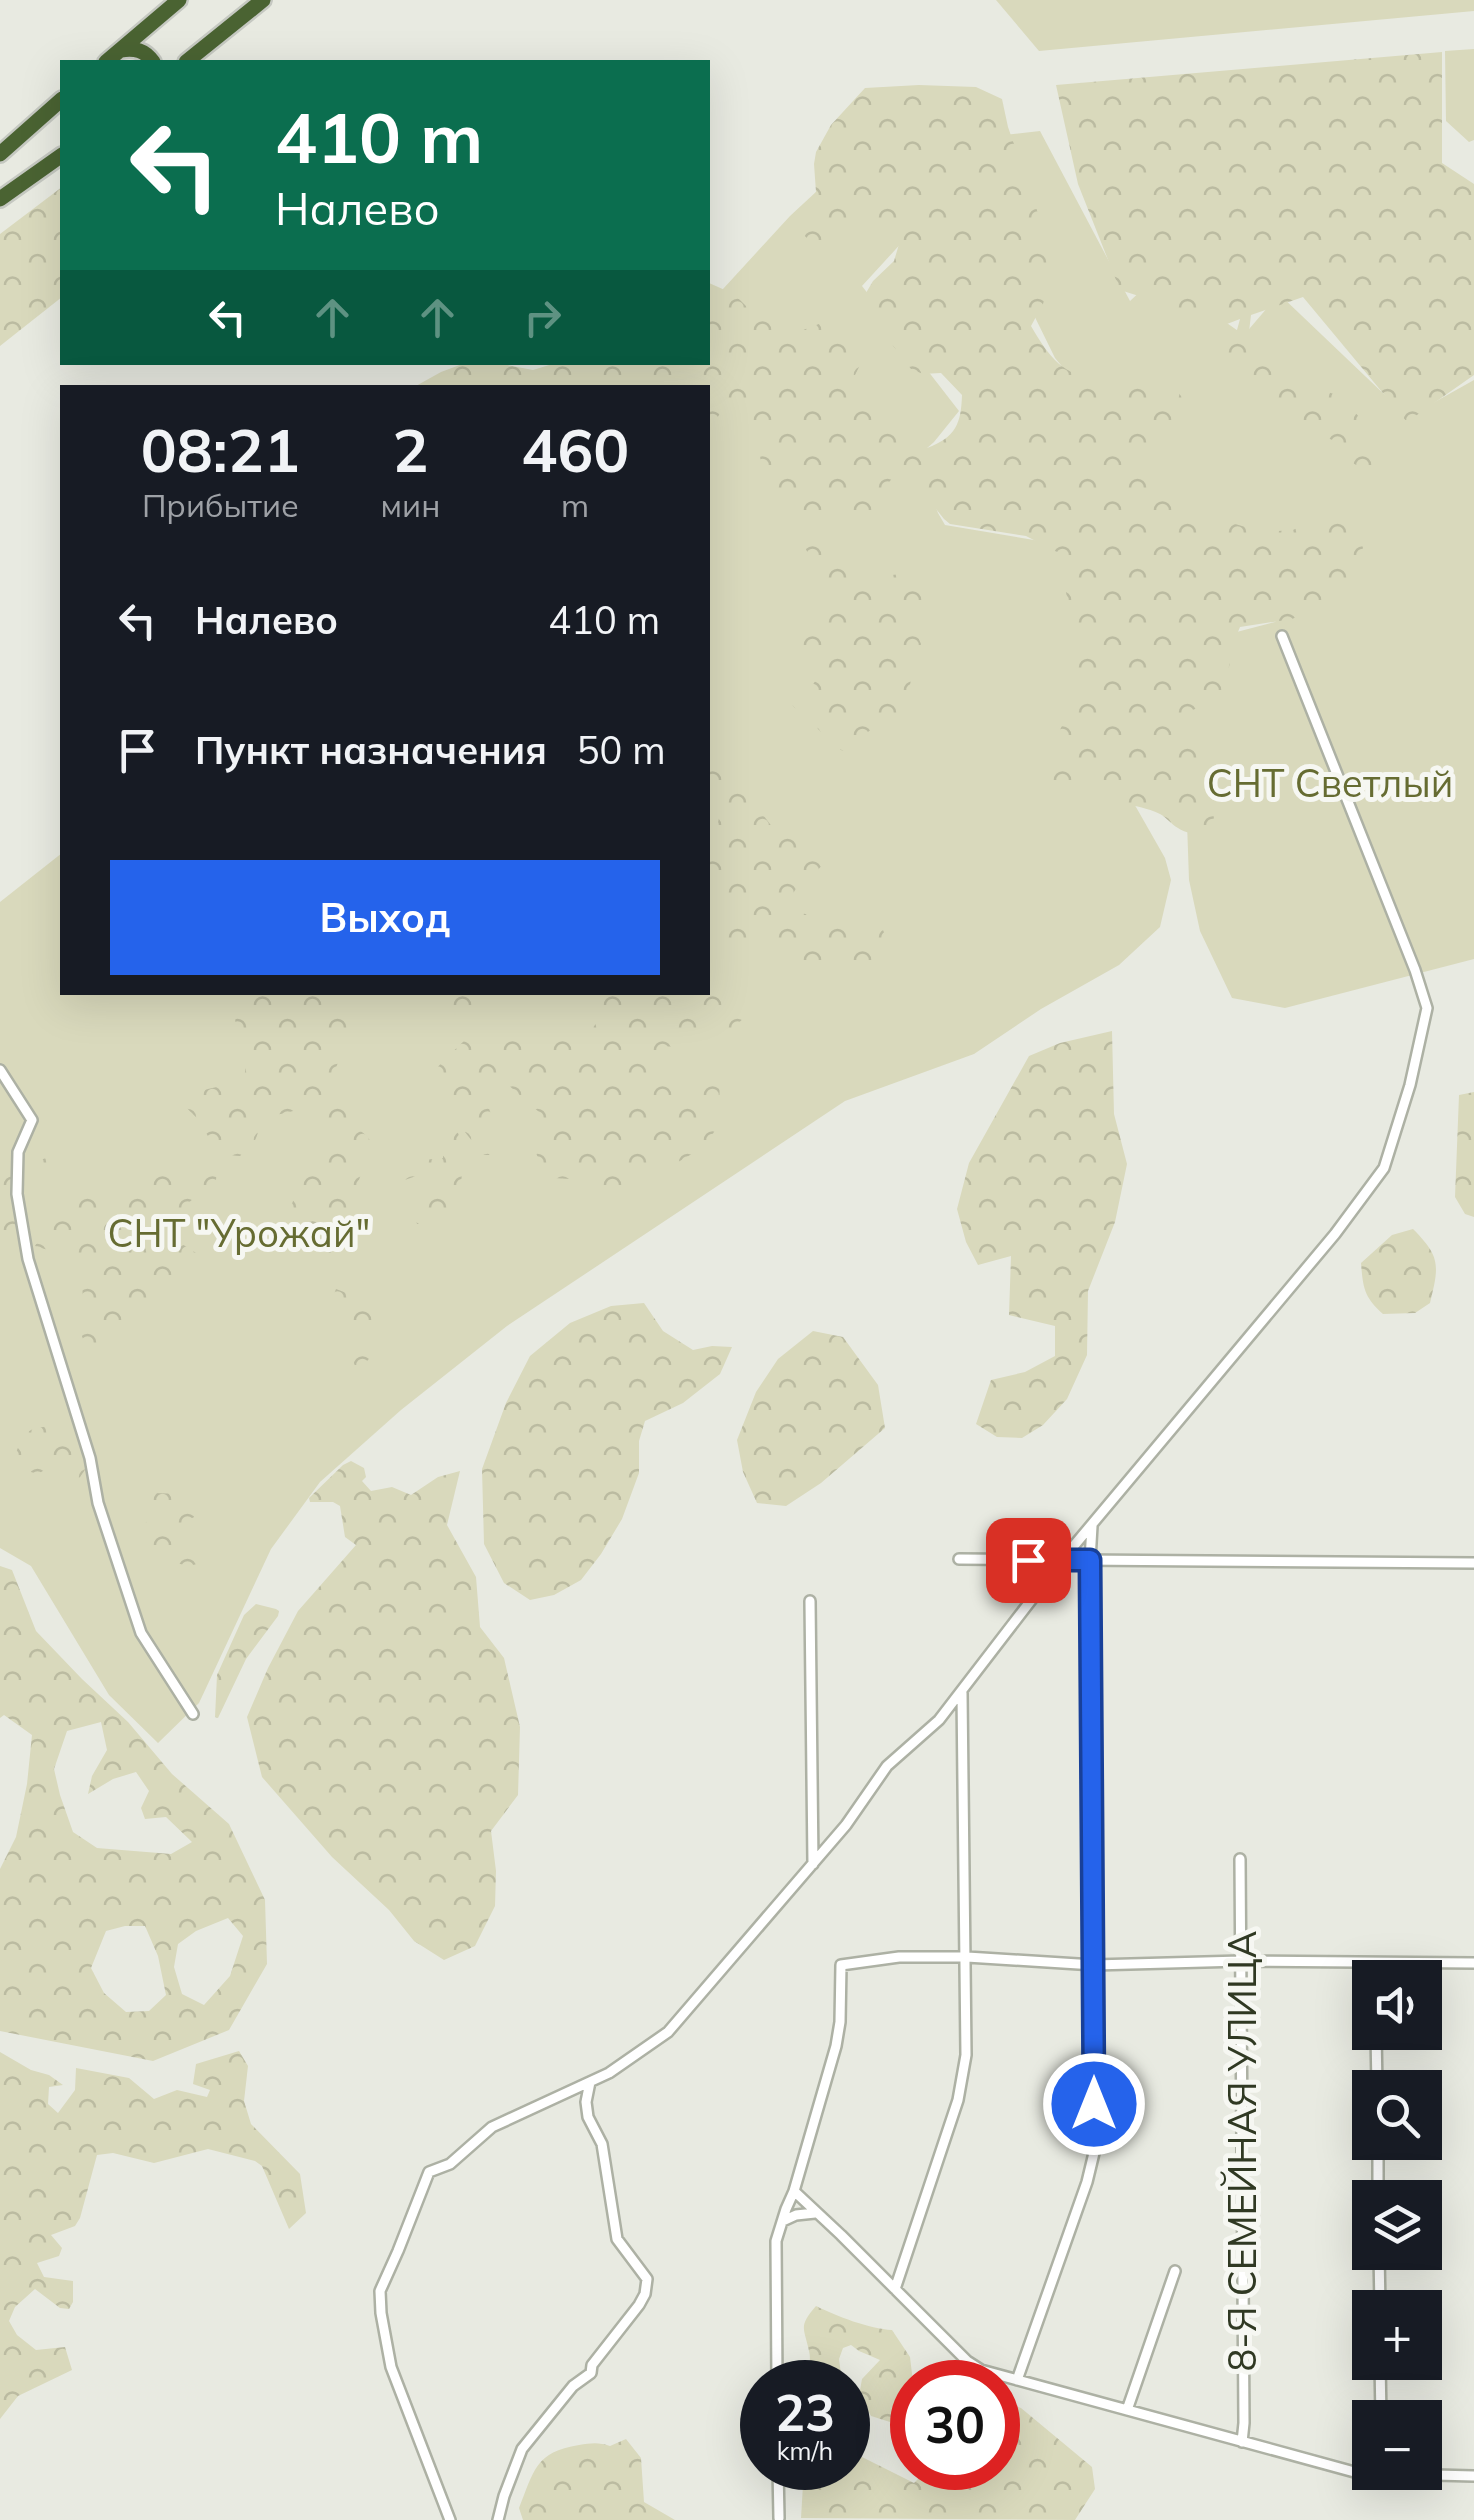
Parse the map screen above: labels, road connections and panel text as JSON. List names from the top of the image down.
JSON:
{
  "streets": {
    "street": ["8-Я СЕМЕЙНАЯ УЛИЦА"]
  },
  "parks": ["СНТ Светлый", "СНТ \"Урожай\""],
  "page": {
    "turn": ["410 m", "Налево"],
    "eta": [
      "08:21",
      "Прибытие",
      "2",
      "мин",
      "460",
      "m"
    ],
    "list": [
      {
        "name": "Налево",
        "value": "410 m"
      },
      {
        "name": "Пункт назначения",
        "value": "50 m"
      }
    ],
    "buttons": "Выход",
    "map_buttons": ["+", "−"],
    "speed": "23 km/h",
    "limit": "30"
  }
}
